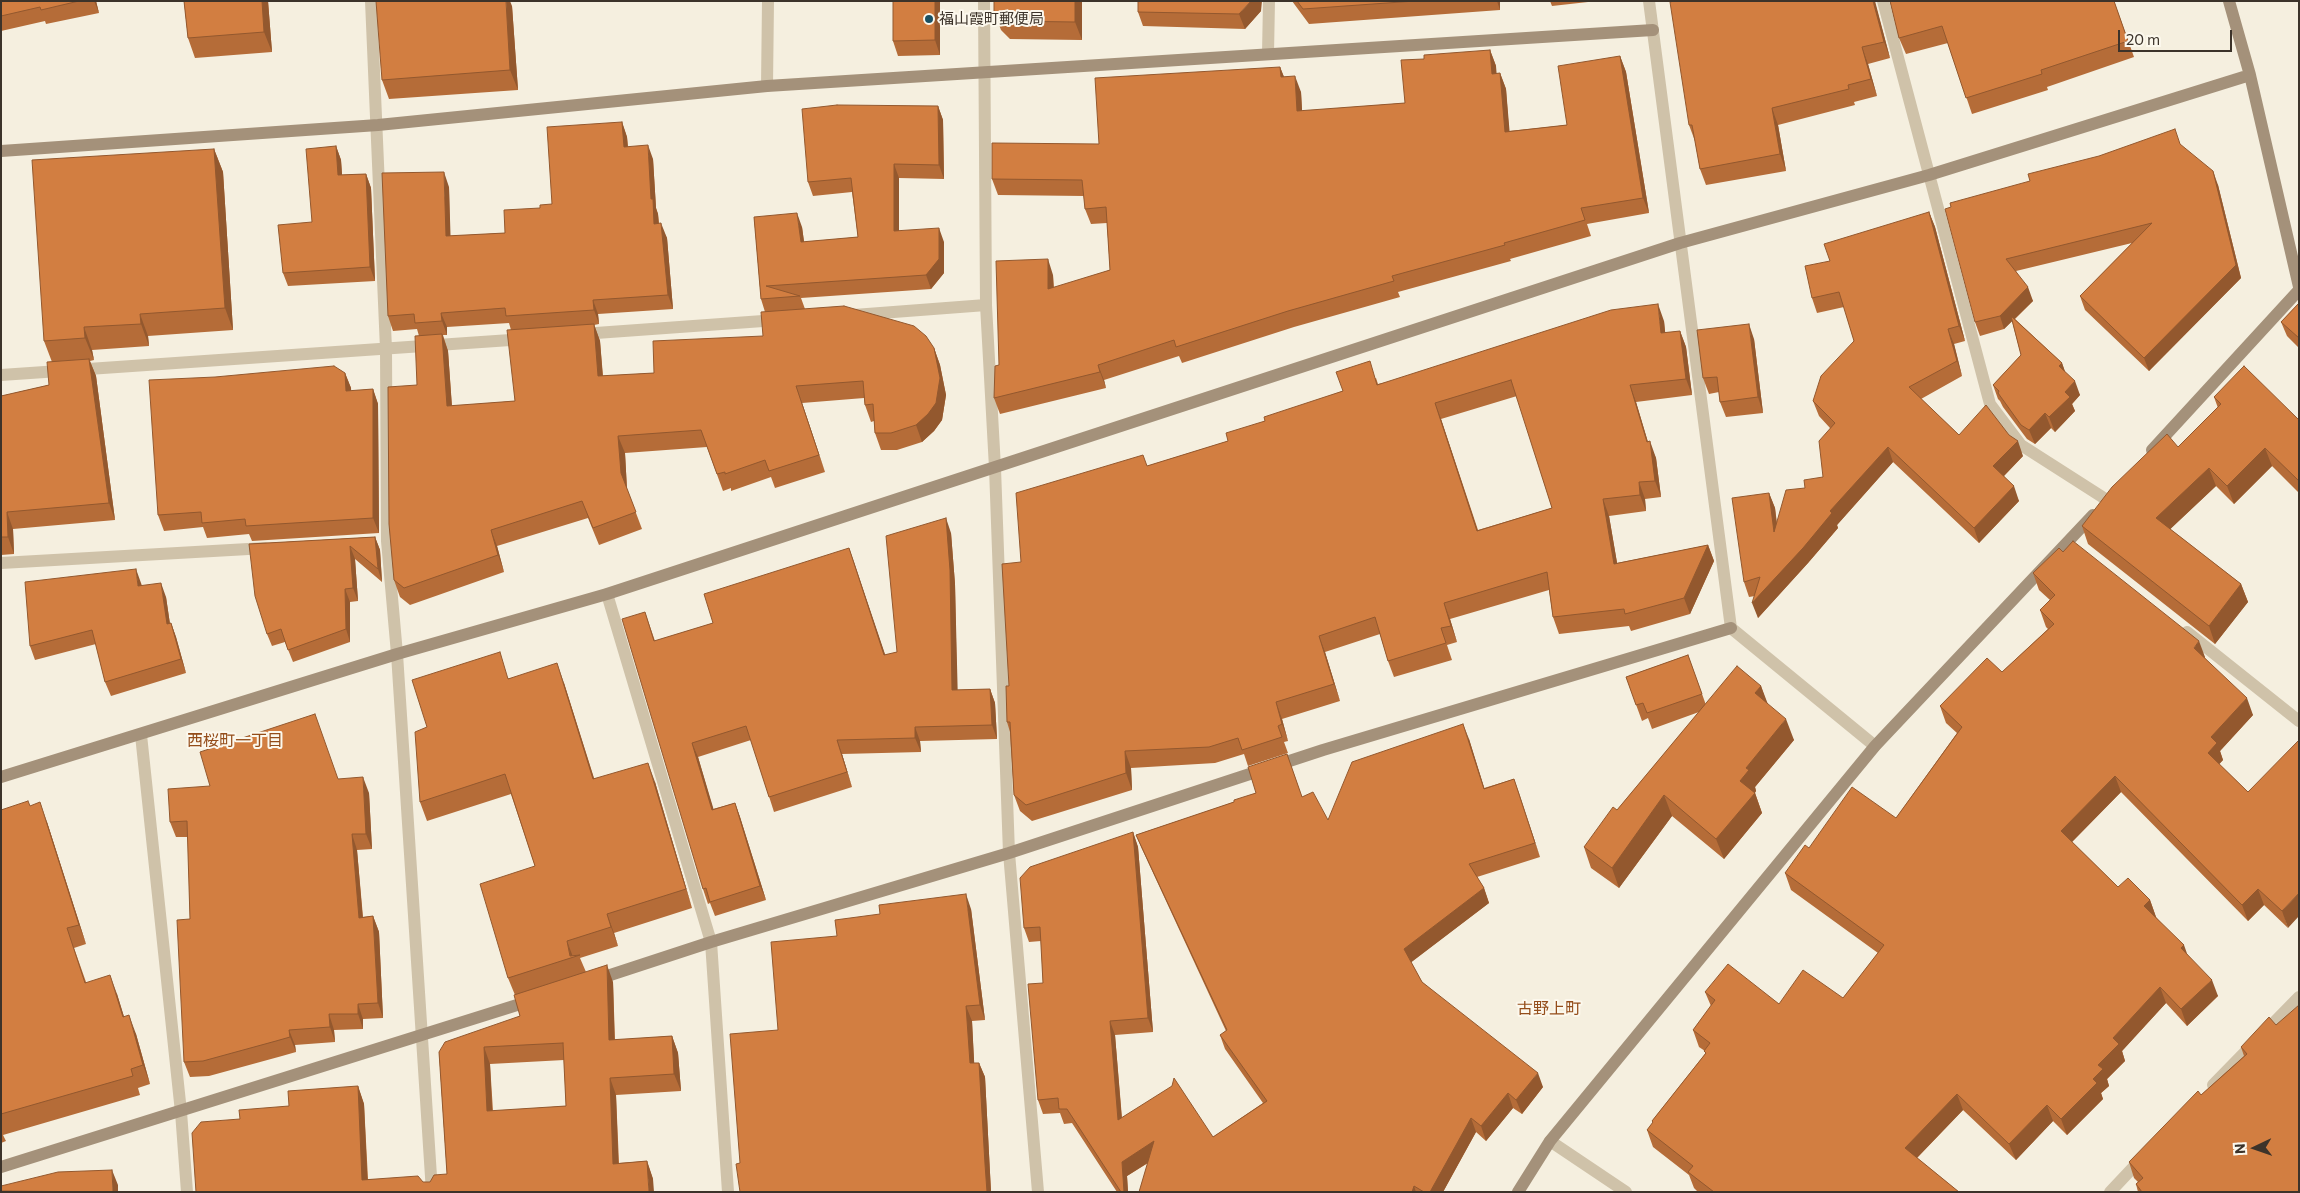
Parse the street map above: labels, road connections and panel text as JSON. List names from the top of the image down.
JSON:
{
  "districts": ["西桜町一丁目", "古野上町"],
  "places": ["福山霞町郵便局"],
  "scale_bar": "20 m",
  "north": "left"
}
